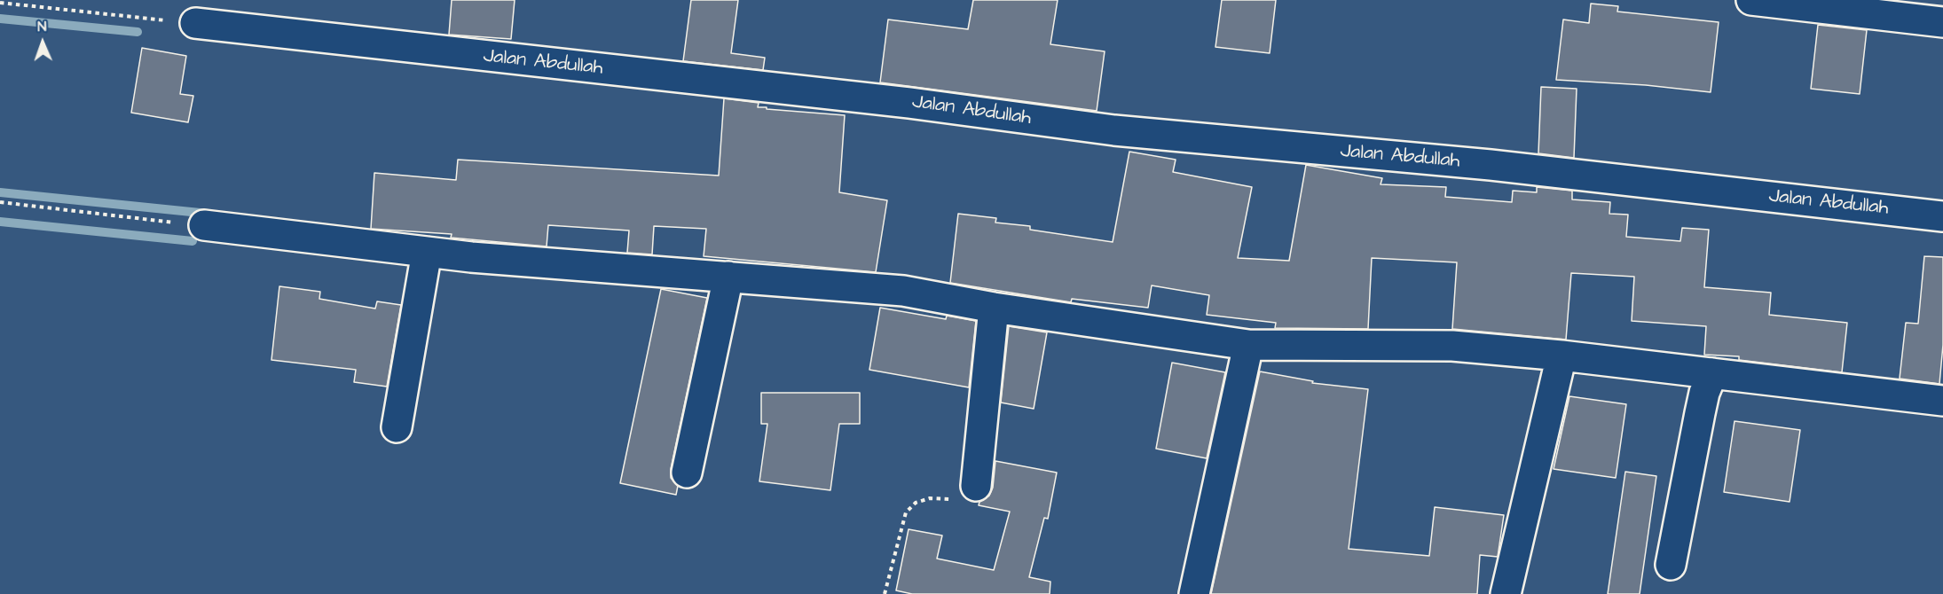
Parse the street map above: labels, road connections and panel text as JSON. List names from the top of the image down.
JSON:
{
  "streets": {
    "street": ["Jalan Abdullah"]
  },
  "north": "top"
}
